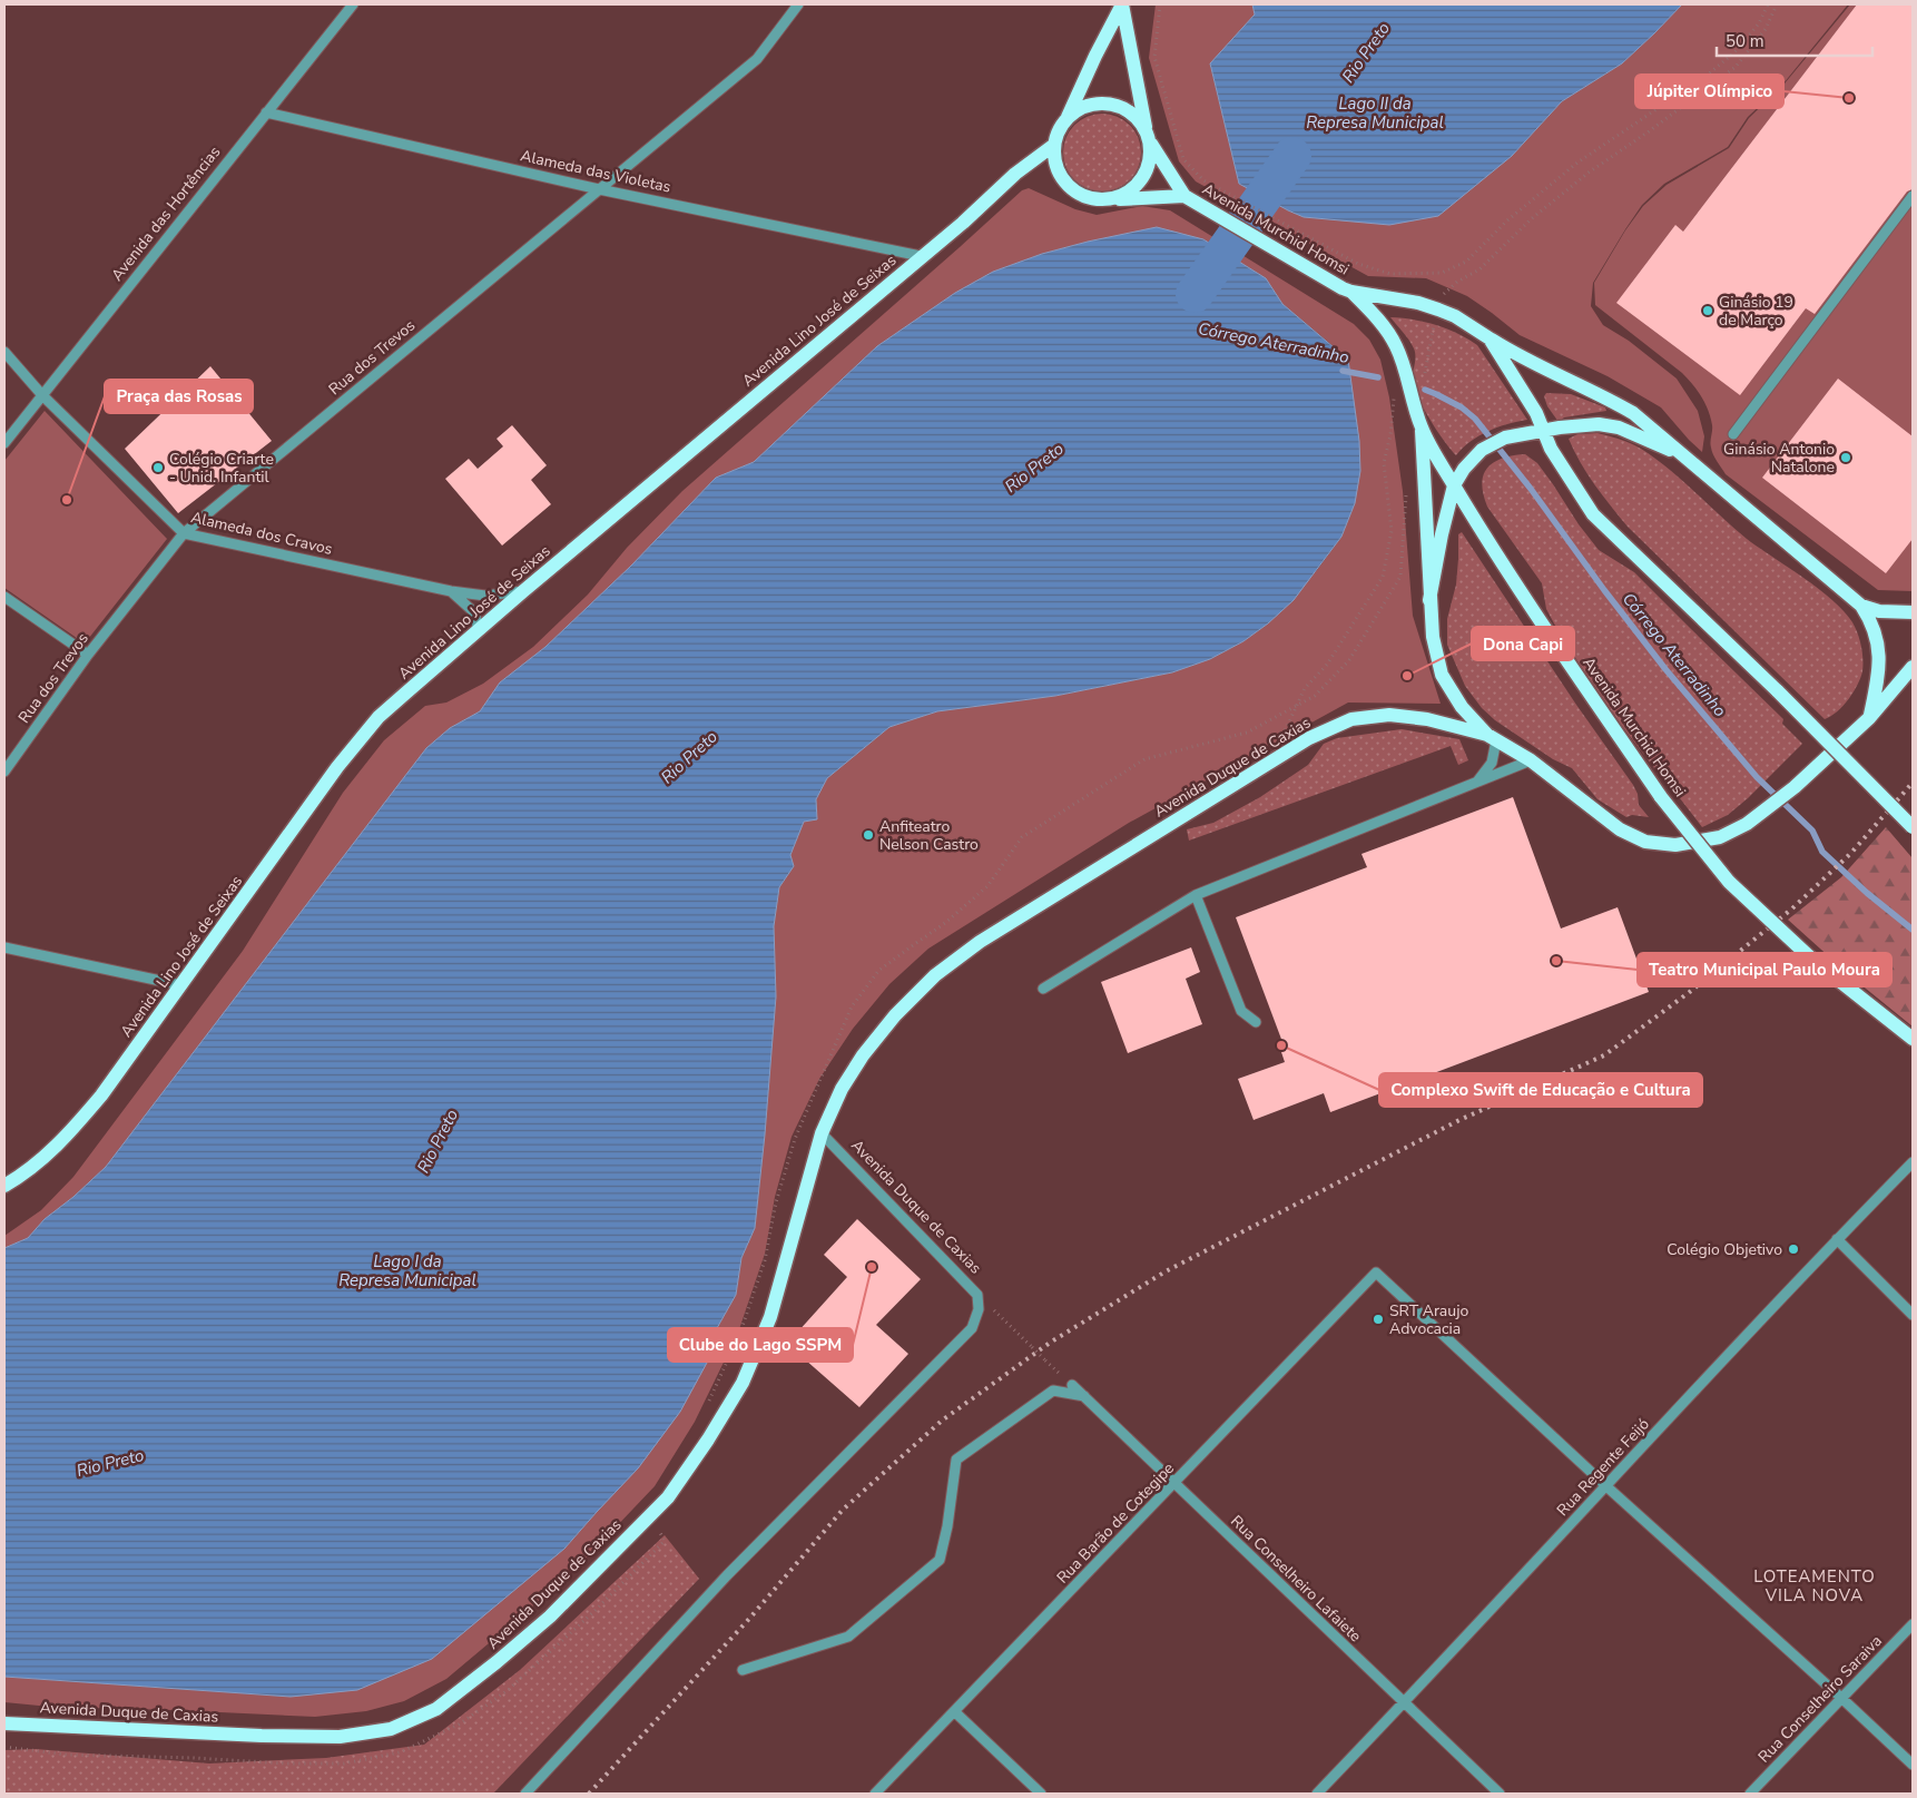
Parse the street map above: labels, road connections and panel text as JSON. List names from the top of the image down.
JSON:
{
  "streets": {
    "main road": ["Avenida Murchid Homsi", "Avenida Lino José de Seixas", "Avenida Duque de Caxias"],
    "street": [
      "Alameda das Violetas",
      "Avenida das Hortências",
      "Rua dos Trevos",
      "Alameda dos Cravos",
      "Rua Regente Feijó",
      "Rua Barão de Cotegipe",
      "Rua Conselheiro Lafaiete",
      "Rua Conselheiro Saraiva"
    ]
  },
  "crossings": [
    ["Alameda das Violetas", "Avenida das Hortências"],
    ["Alameda das Violetas", "Avenida Lino José de Seixas"],
    ["Alameda das Violetas", "Rua dos Trevos"],
    ["Avenida das Hortências", "Alameda dos Cravos"],
    ["Avenida Murchid Homsi", "Avenida Lino José de Seixas"],
    ["Avenida Lino José de Seixas", "Alameda dos Cravos"],
    ["Rua dos Trevos", "Alameda dos Cravos"],
    ["Rua Regente Feijó", "Rua Barão de Cotegipe"],
    ["Rua Regente Feijó", "Rua Conselheiro Lafaiete"],
    ["Rua Barão de Cotegipe", "Rua Conselheiro Lafaiete"]
  ],
  "districts": ["LOTEAMENTO VILA NOVA"],
  "water": [
    "Rio Preto",
    "Lago II da Represa Municipal",
    "Córrego Aterradinho",
    "Lago I da Represa Municipal"
  ],
  "places": [
    "Júpiter Olímpico",
    "Ginásio 19 de Março",
    "Ginásio Antonio Natalone",
    "Colégio Criarte - Unid. Infantil",
    "Praça das Rosas",
    "Dona Capi",
    "Anfiteatro Nelson Castro",
    "Teatro Municipal Paulo Moura",
    "Complexo Swift de Educação e Cultura",
    "Colégio Objetivo",
    "Clube do Lago SSPM",
    "SRT Araujo Advocacia"
  ],
  "scale_bar": "50 m"
}
